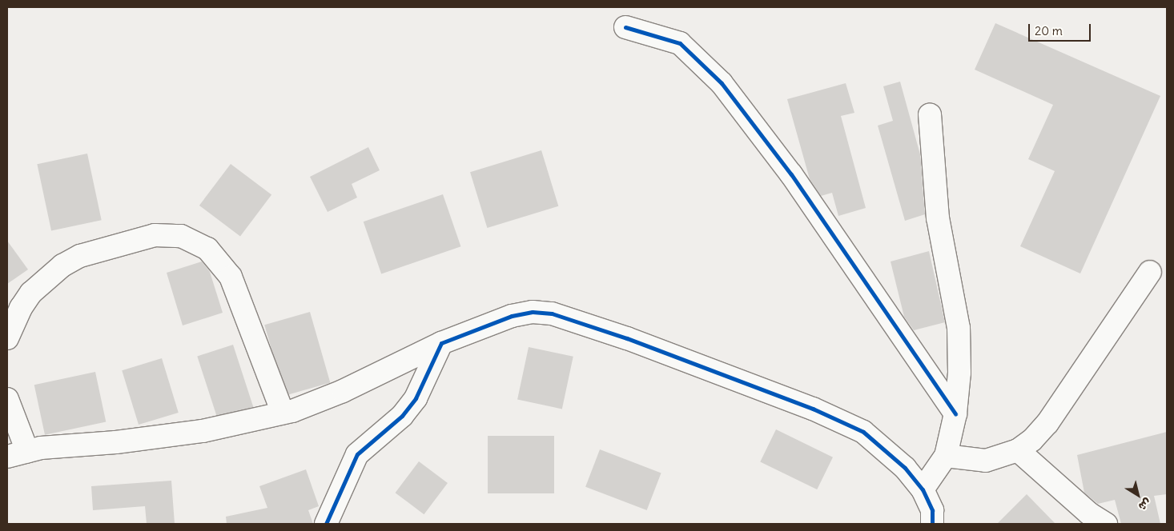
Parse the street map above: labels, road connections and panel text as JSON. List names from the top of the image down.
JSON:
{
  "scale_bar": "20 m",
  "north": "bottom right"
}
